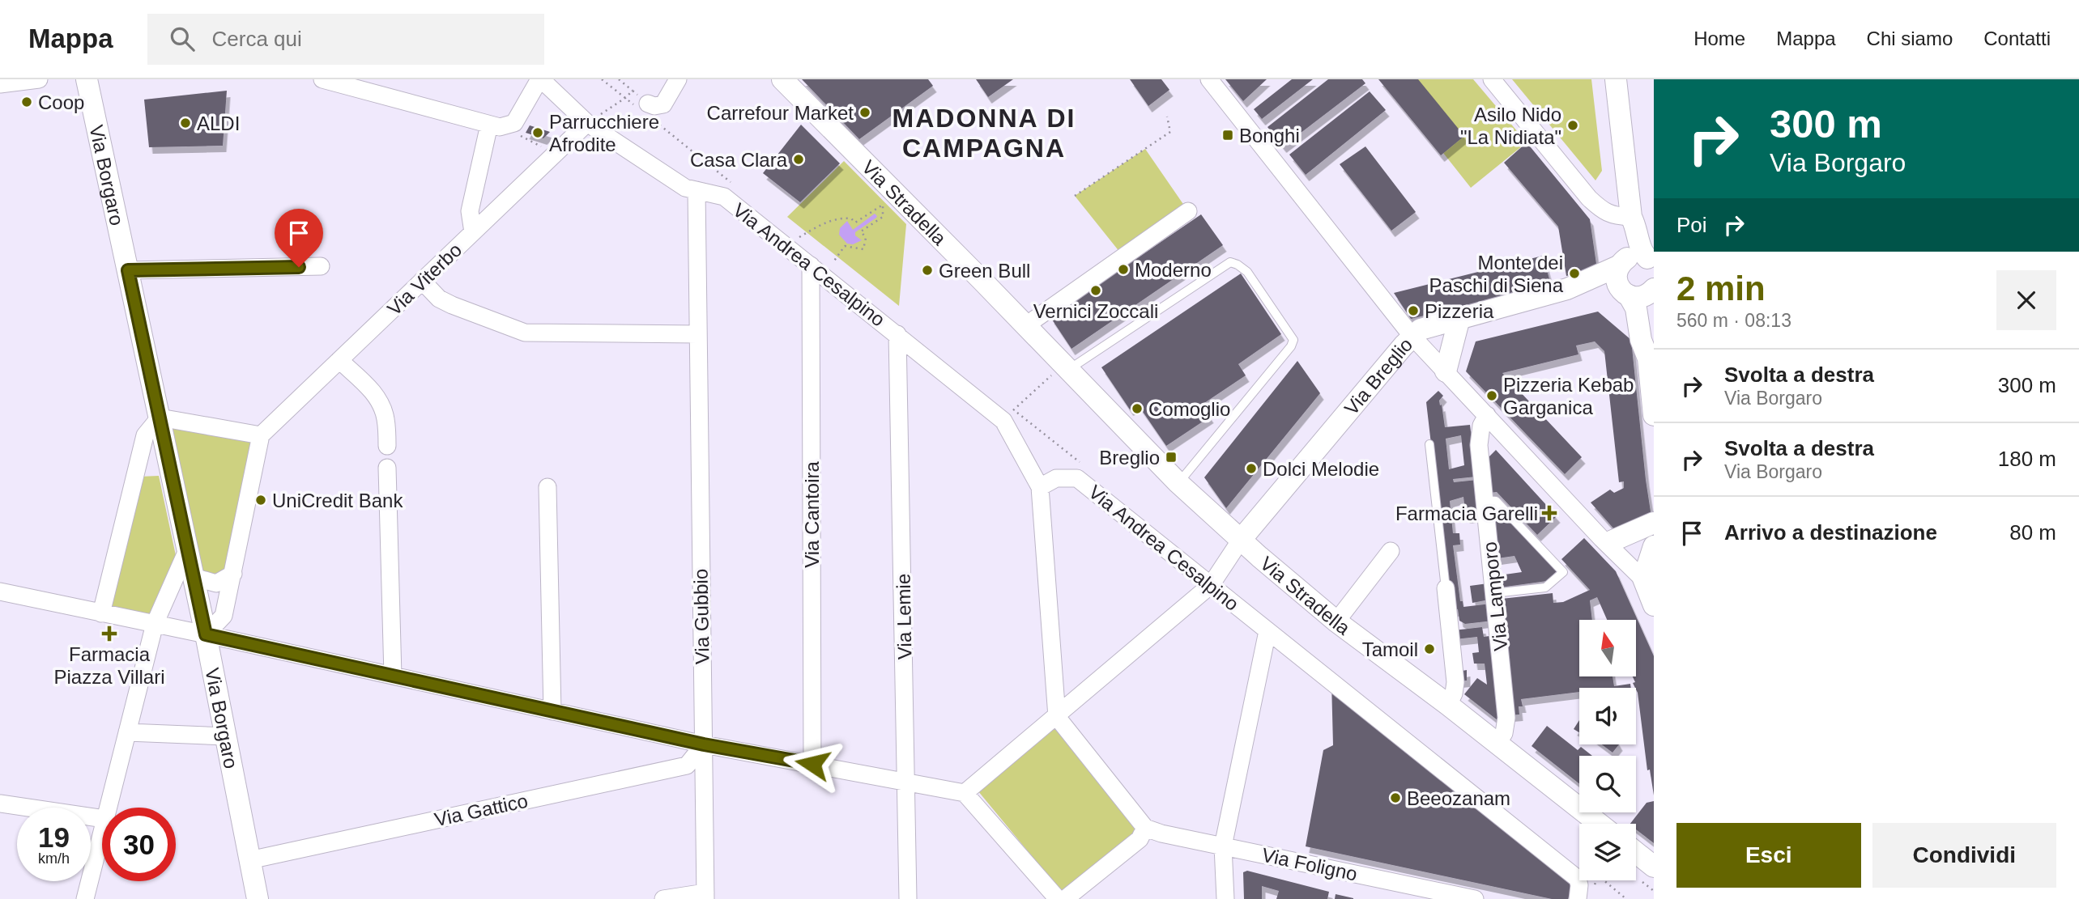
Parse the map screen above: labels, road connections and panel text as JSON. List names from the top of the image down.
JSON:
{
  "streets": {
    "street": [
      "Via Borgaro",
      "Via Stradella",
      "Via Andrea Cesalpino",
      "Via Viterbo",
      "Via Breglio",
      "Via Cantoira",
      "Via Lamporo",
      "Via Gubbio",
      "Via Lemie",
      "Via Gattico",
      "Via Foligno"
    ]
  },
  "crossings": [
    ["Via Borgaro", "Via Gattico"],
    ["Via Stradella", "Via Breglio"],
    ["Via Stradella", "Via Lamporo"],
    ["Via Andrea Cesalpino", "Via Cantoira"],
    ["Via Andrea Cesalpino", "Via Gubbio"],
    ["Via Andrea Cesalpino", "Via Lemie"],
    ["Via Gubbio", "Via Gattico"]
  ],
  "districts": ["MADONNA DI CAMPAGNA"],
  "places": {
    "other": [
      "Coop",
      "Carrefour Market",
      "ALDI",
      "Asilo Nido \"La Nidiata\"",
      "Parrucchiere Afrodite",
      "Casa Clara",
      "Moderno",
      "Green Bull",
      "Monte dei Paschi di Siena",
      "Vernici Zoccali",
      "Pizzeria",
      "Pizzeria Kebab Garganica",
      "Comoglio",
      "Dolci Melodie",
      "UniCredit Bank",
      "Tamoil",
      "Beeozanam"
    ],
    "transit": ["Bonghi", "Breglio"],
    "health": ["Farmacia Garelli", "Farmacia Piazza Villari"]
  },
  "north": "top",
  "page": {
    "header": "Mappa",
    "search": "Cerca qui",
    "nav": [
      "Home",
      "Mappa",
      "Chi siamo",
      "Contatti"
    ],
    "turn": ["300 m", "Via Borgaro"],
    "then": "Poi",
    "heading": ["2 min", "560 m · 08:13"],
    "list": [
      {
        "name": "Svolta a destra",
        "note": "Via Borgaro",
        "value": "300 m"
      },
      {
        "name": "Svolta a destra",
        "note": "Via Borgaro",
        "value": "180 m"
      },
      {
        "name": "Arrivo a destinazione",
        "value": "80 m"
      }
    ],
    "speed": "19 km/h",
    "limit": "30",
    "buttons": ["Esci", "Condividi"]
  }
}
